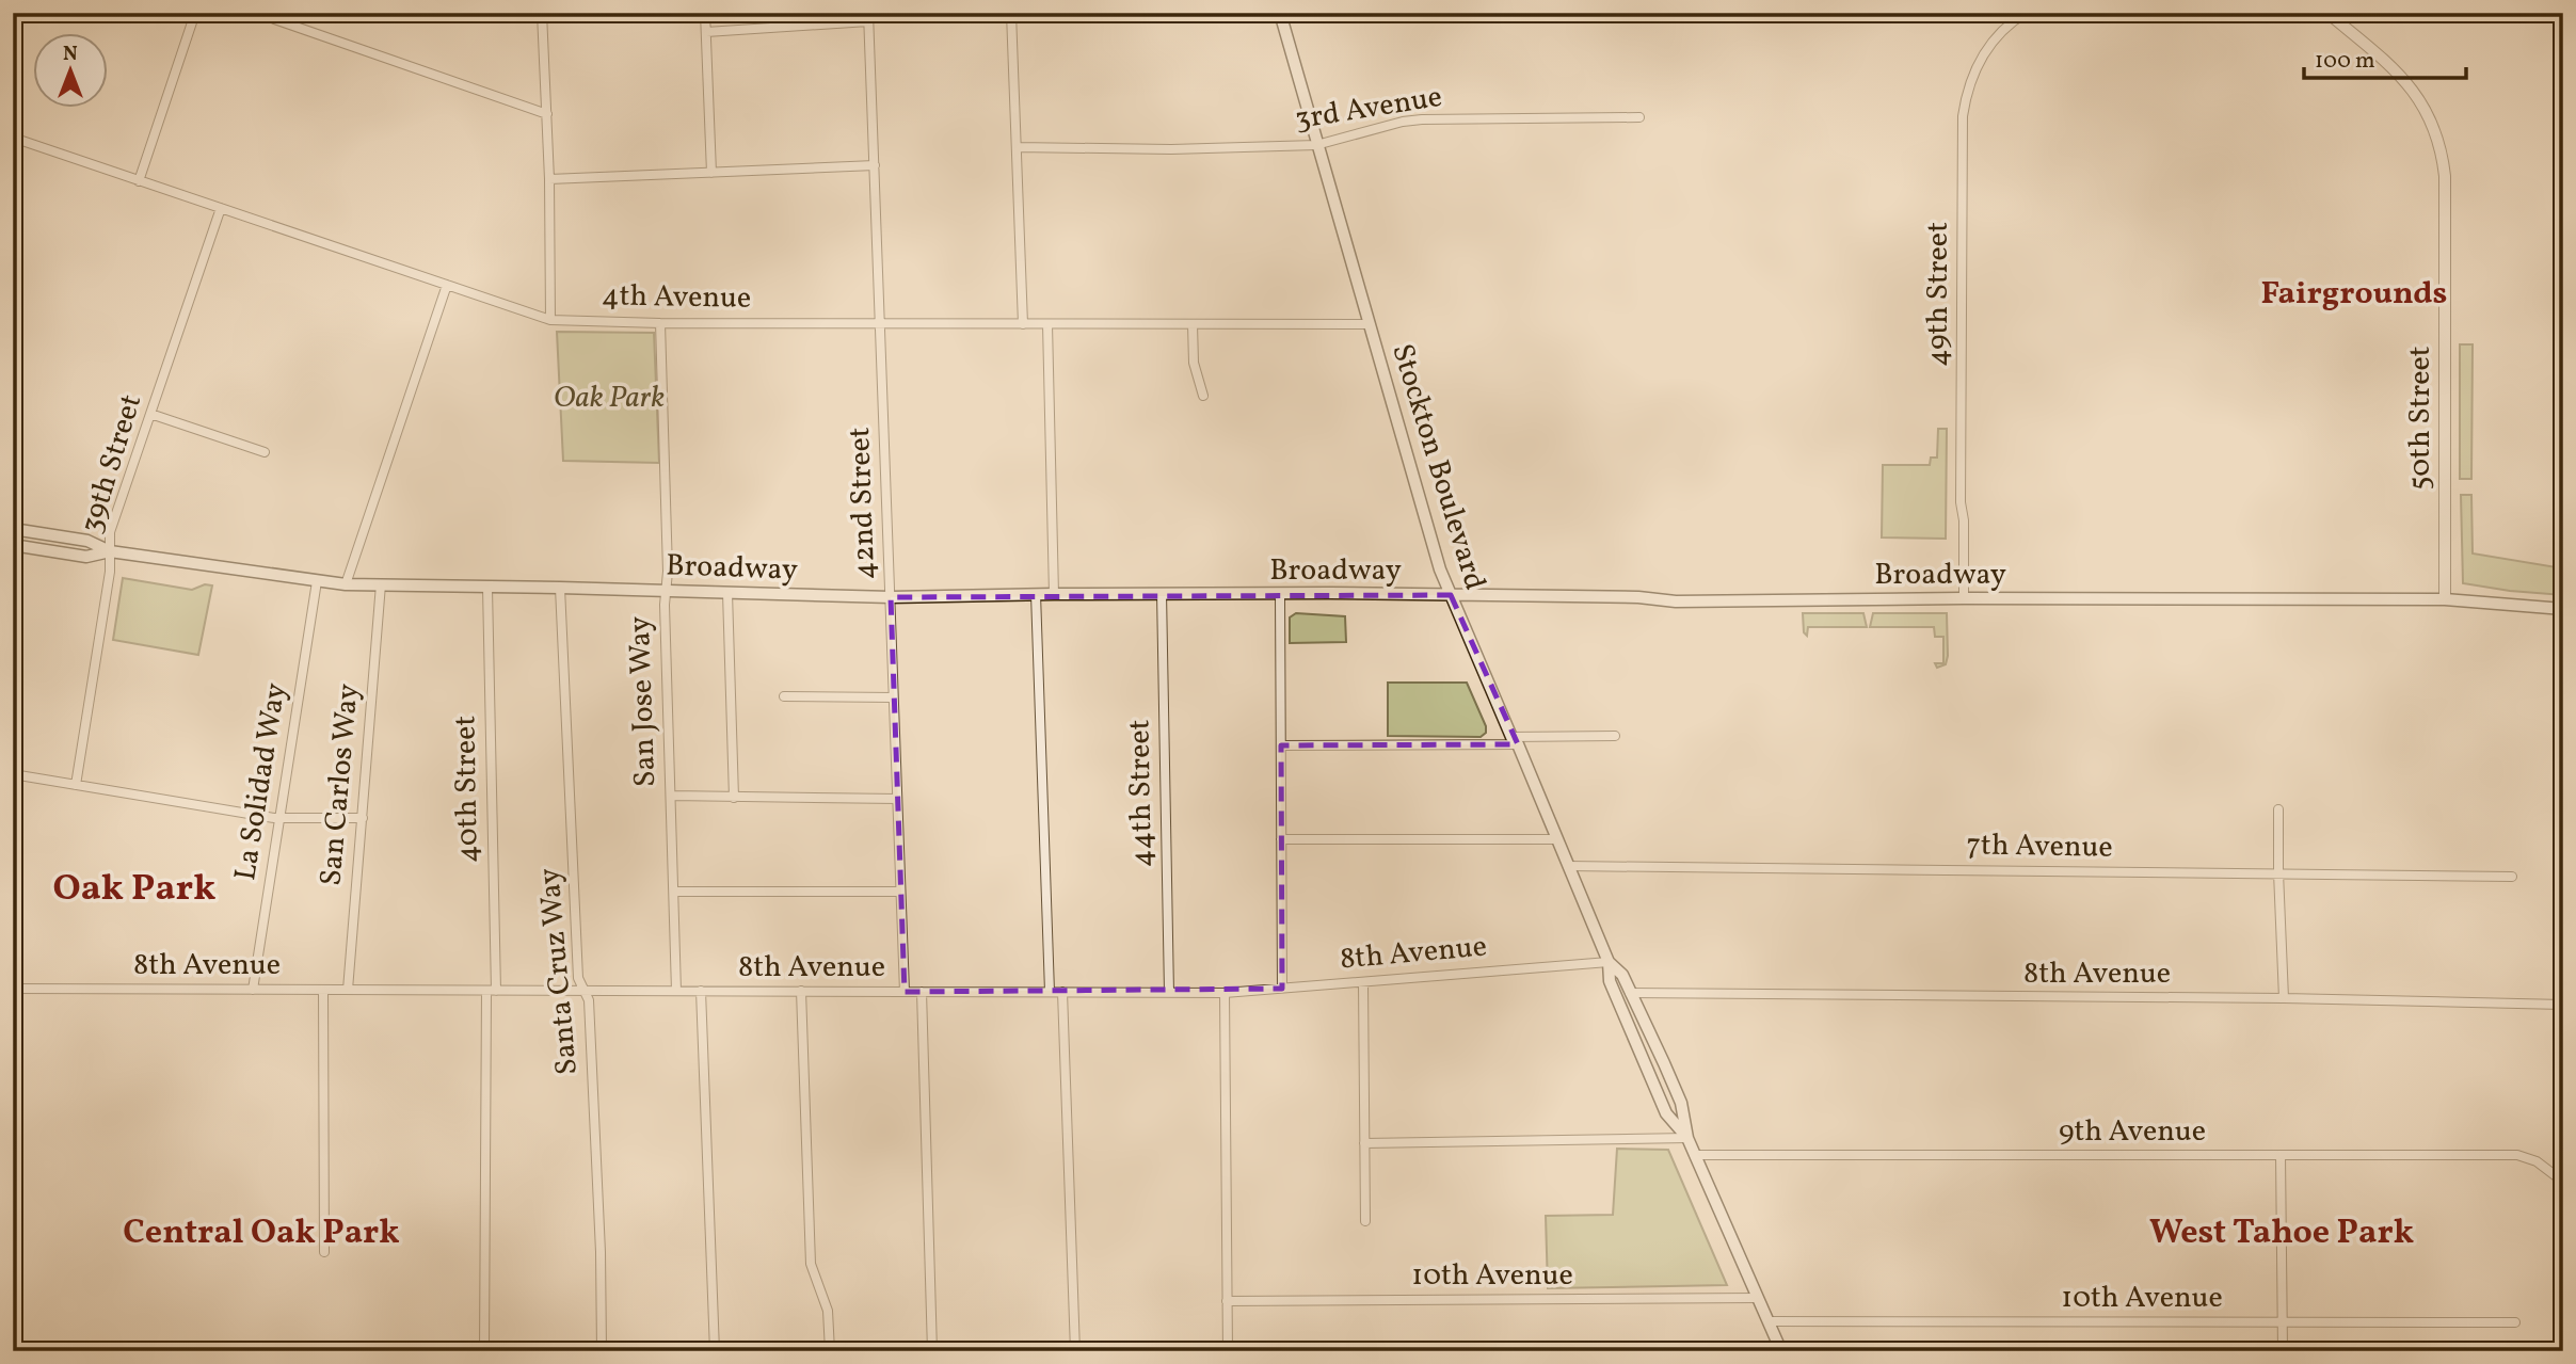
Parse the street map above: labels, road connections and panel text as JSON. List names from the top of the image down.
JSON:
{
  "streets": {
    "main road": ["Stockton Boulevard", "Broadway"],
    "street": [
      "3rd Avenue",
      "49th Street",
      "4th Avenue",
      "50th Street",
      "39th Street",
      "42nd Street",
      "San Jose Way",
      "La Solidad Way",
      "San Carlos Way",
      "40th Street",
      "44th Street",
      "7th Avenue",
      "8th Avenue",
      "Santa Cruz Way",
      "9th Avenue",
      "10th Avenue"
    ]
  },
  "crossings": [
    ["3rd Avenue", "Stockton Boulevard"],
    ["49th Street", "Broadway"],
    ["4th Avenue", "39th Street"],
    ["4th Avenue", "Stockton Boulevard"],
    ["4th Avenue", "42nd Street"],
    ["4th Avenue", "San Jose Way"],
    ["50th Street", "Broadway"],
    ["39th Street", "Broadway"],
    ["Stockton Boulevard", "Broadway"],
    ["Stockton Boulevard", "7th Avenue"],
    ["Stockton Boulevard", "8th Avenue"],
    ["Stockton Boulevard", "9th Avenue"],
    ["Stockton Boulevard", "10th Avenue"],
    ["42nd Street", "Broadway"],
    ["42nd Street", "8th Avenue"],
    ["Broadway", "San Jose Way"],
    ["Broadway", "La Solidad Way"],
    ["Broadway", "San Carlos Way"],
    ["Broadway", "40th Street"],
    ["Broadway", "44th Street"],
    ["Broadway", "Santa Cruz Way"],
    ["San Jose Way", "8th Avenue"],
    ["La Solidad Way", "8th Avenue"],
    ["San Carlos Way", "8th Avenue"],
    ["40th Street", "8th Avenue"],
    ["44th Street", "8th Avenue"],
    ["8th Avenue", "Santa Cruz Way"]
  ],
  "districts": [
    "Fairgrounds",
    "Oak Park",
    "Central Oak Park",
    "West Tahoe Park"
  ],
  "parks": ["Oak Park"],
  "scale_bar": "100 m",
  "north": "top"
}
